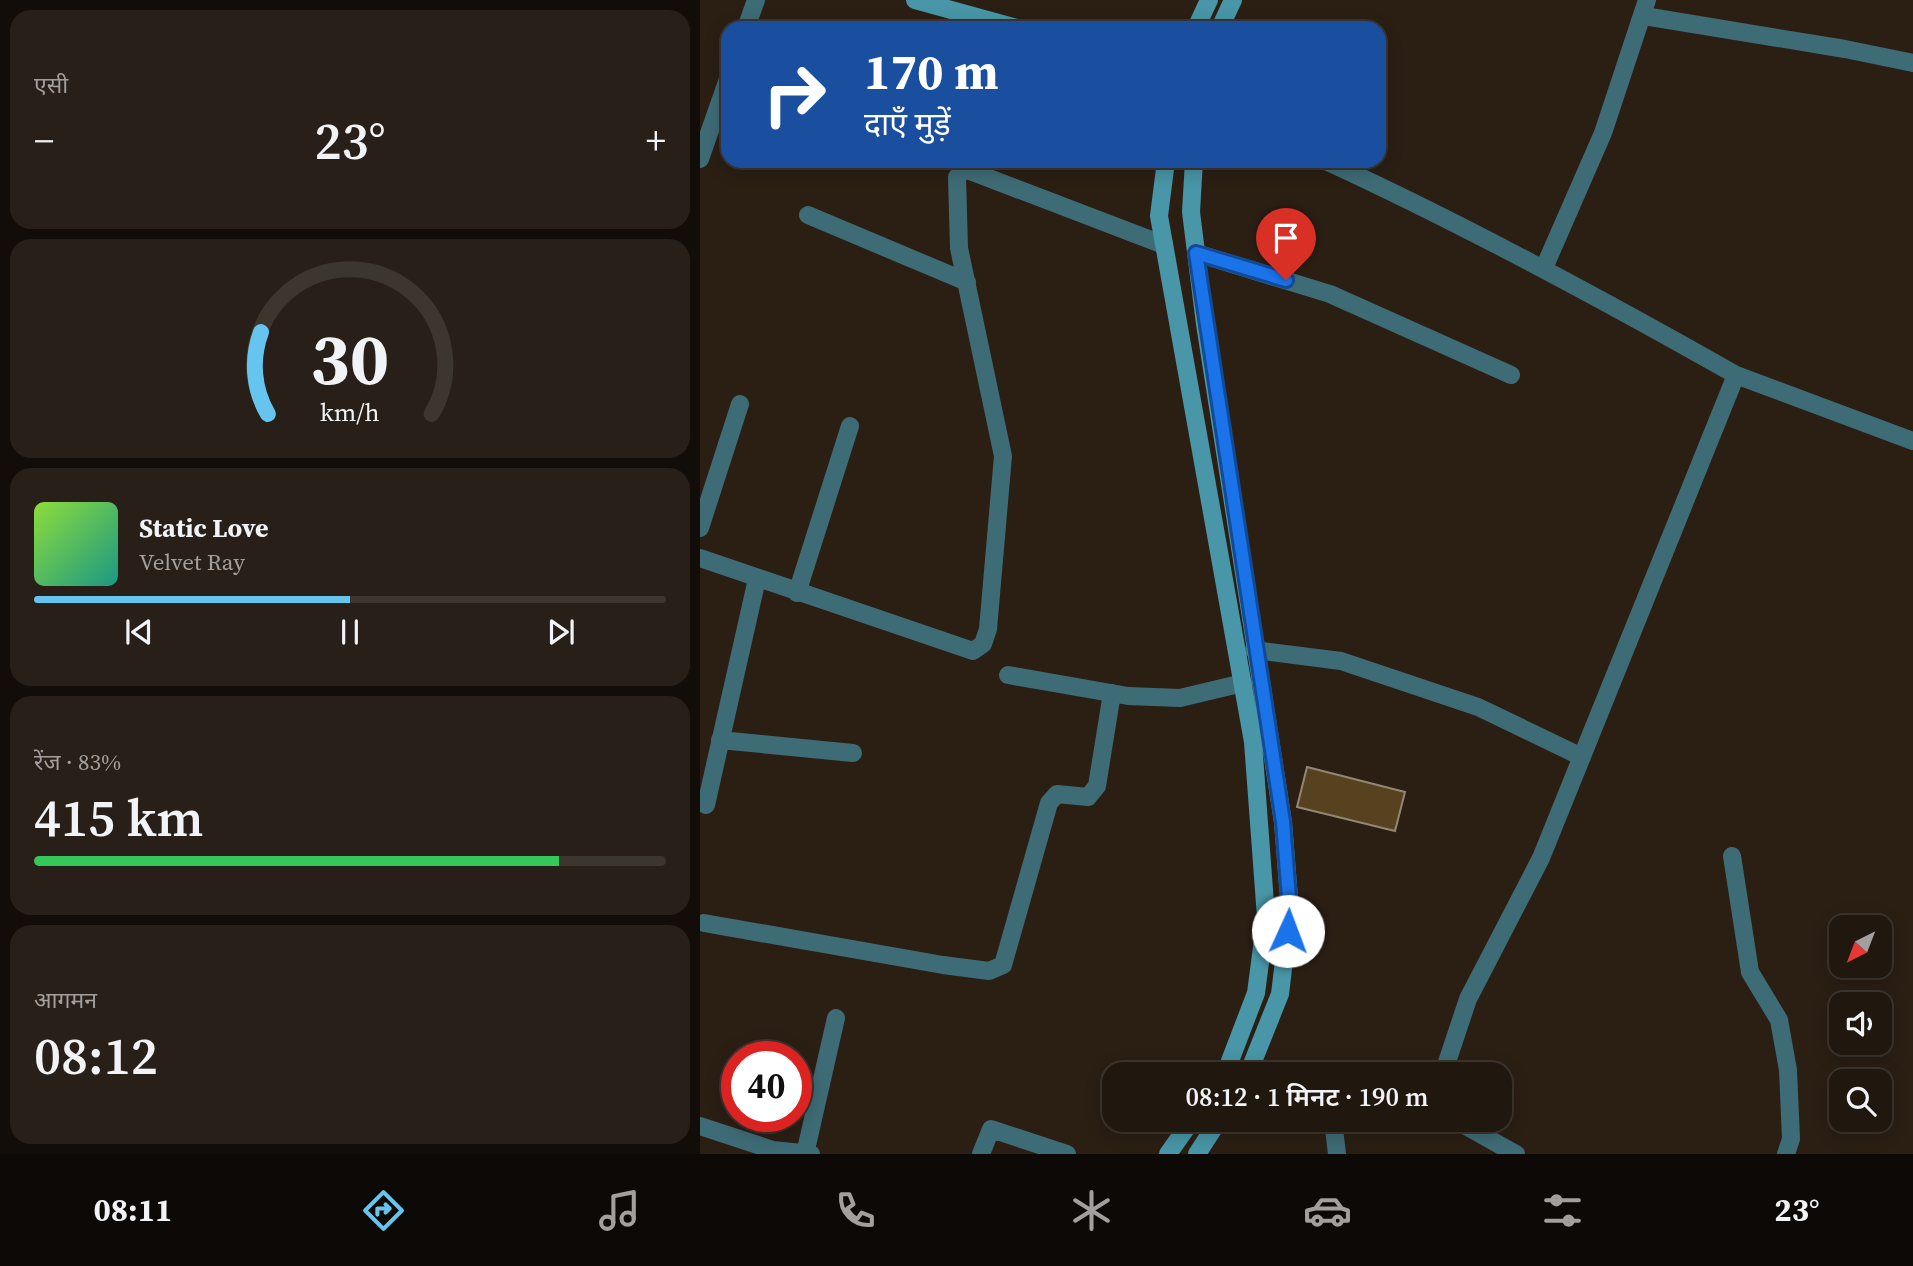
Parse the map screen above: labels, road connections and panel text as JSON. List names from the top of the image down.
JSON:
{
  "north": "bottom left",
  "page": {
    "tile": [
      "एसी",
      ["रेंज · 83%", "415 km"],
      ["आगमन", "08:12"]
    ],
    "turn": ["170 m", "दाएँ मुड़ें"],
    "heat": ["−", "23°", "+"],
    "song": ["Static Love", "Velvet Ray"],
    "limit": "40",
    "trip": "08:12 · 1 मिनट · 190 m",
    "tabs": ["08:11", "23°"],
    "gauge": ["30", "km/h"]
  }
}
